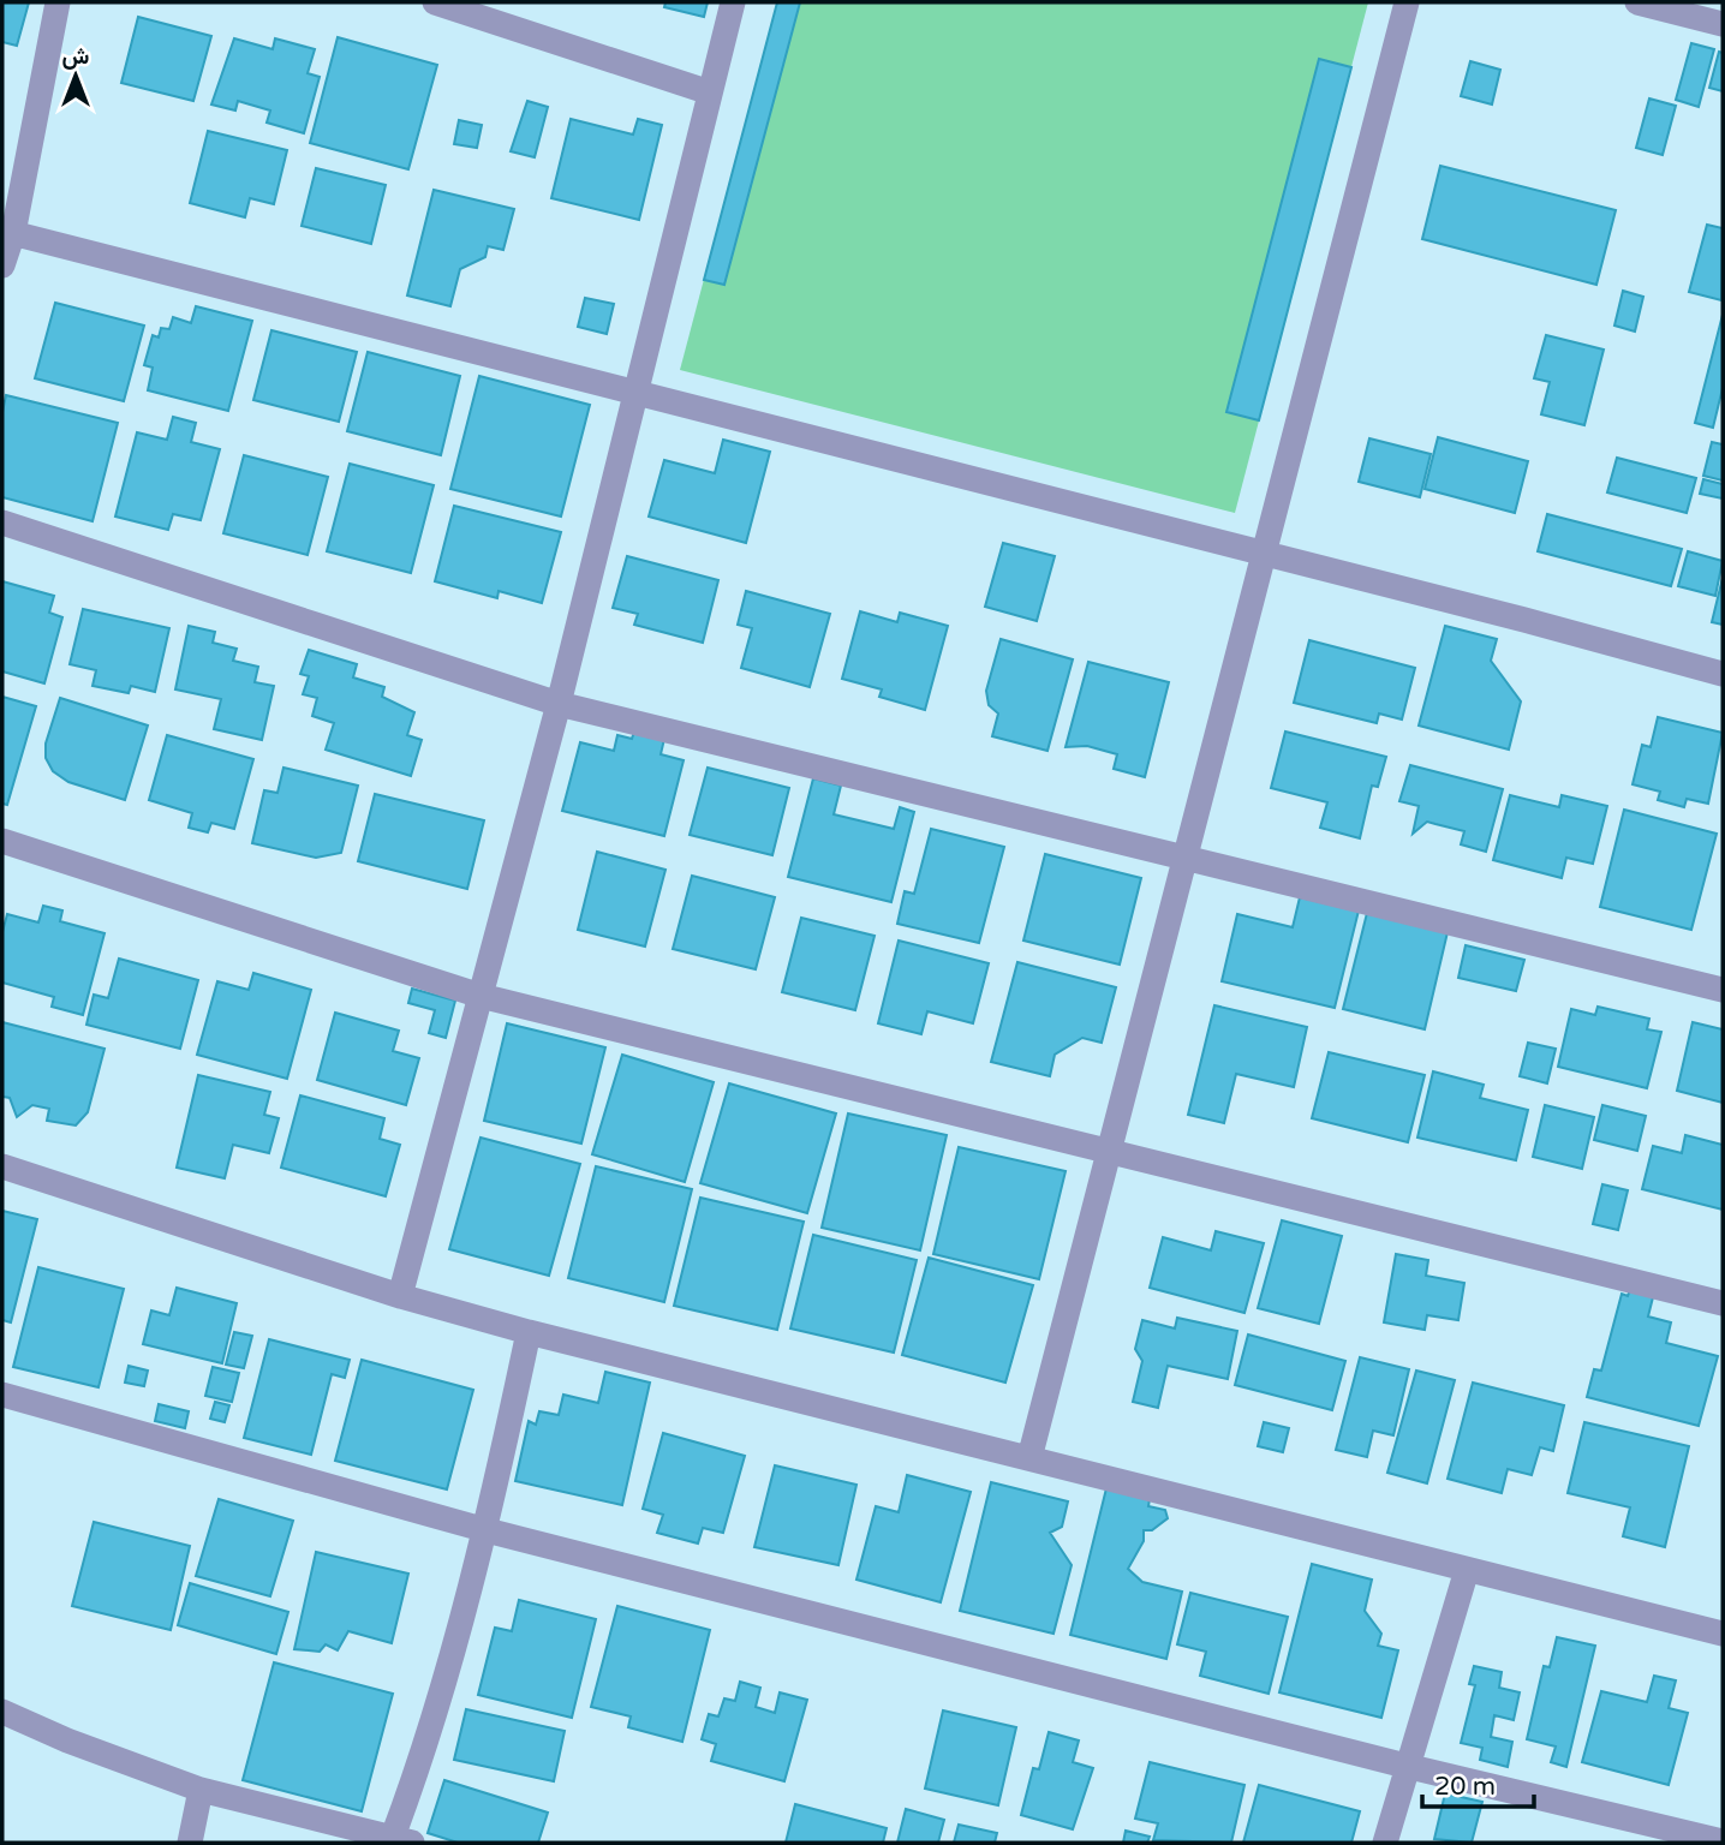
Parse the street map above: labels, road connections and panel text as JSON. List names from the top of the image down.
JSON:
{
  "scale_bar": "20 m",
  "north": "top"
}
